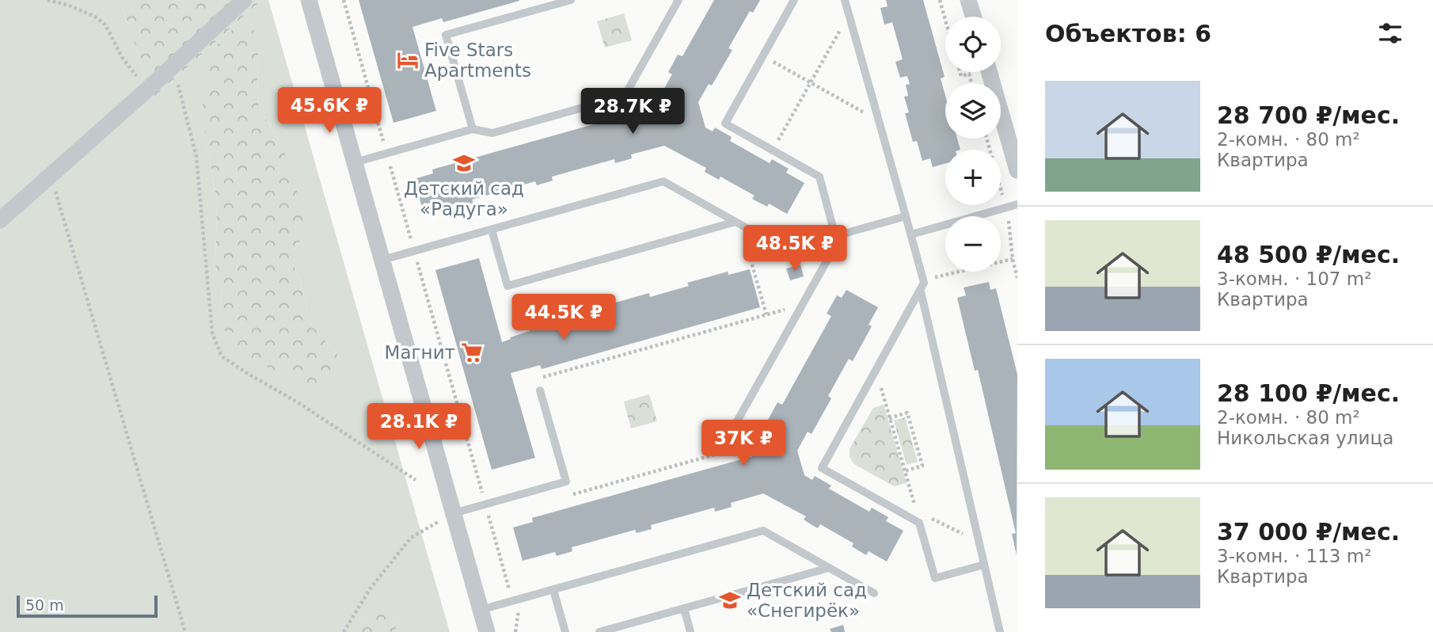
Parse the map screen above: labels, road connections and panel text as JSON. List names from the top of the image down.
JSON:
{
  "places": {
    "hotel": ["Five Stars Apartments"],
    "school or university": ["Детский сад «Радуга»", "Детский сад «Снегирёк»"],
    "supermarket": ["Магнит"]
  },
  "scale_bar": "50 m",
  "page": {
    "heading": "Объектов: 6",
    "map_buttons": ["+", "−"],
    "list": [
      {
        "name": "28 700 ₽/мес.",
        "note": "2-комн. · 80 m² · Квартира"
      },
      {
        "name": "48 500 ₽/мес.",
        "note": "3-комн. · 107 m² · Квартира"
      },
      {
        "name": "28 100 ₽/мес.",
        "note": "2-комн. · 80 m² · Никольская улица"
      },
      {
        "name": "37 000 ₽/мес.",
        "note": "3-комн. · 113 m² · Квартира"
      }
    ],
    "price": [
      "45.6K ₽",
      "28.7K ₽",
      "48.5K ₽",
      "44.5K ₽",
      "28.1K ₽",
      "37K ₽"
    ],
    "scale": "50 m"
  }
}
